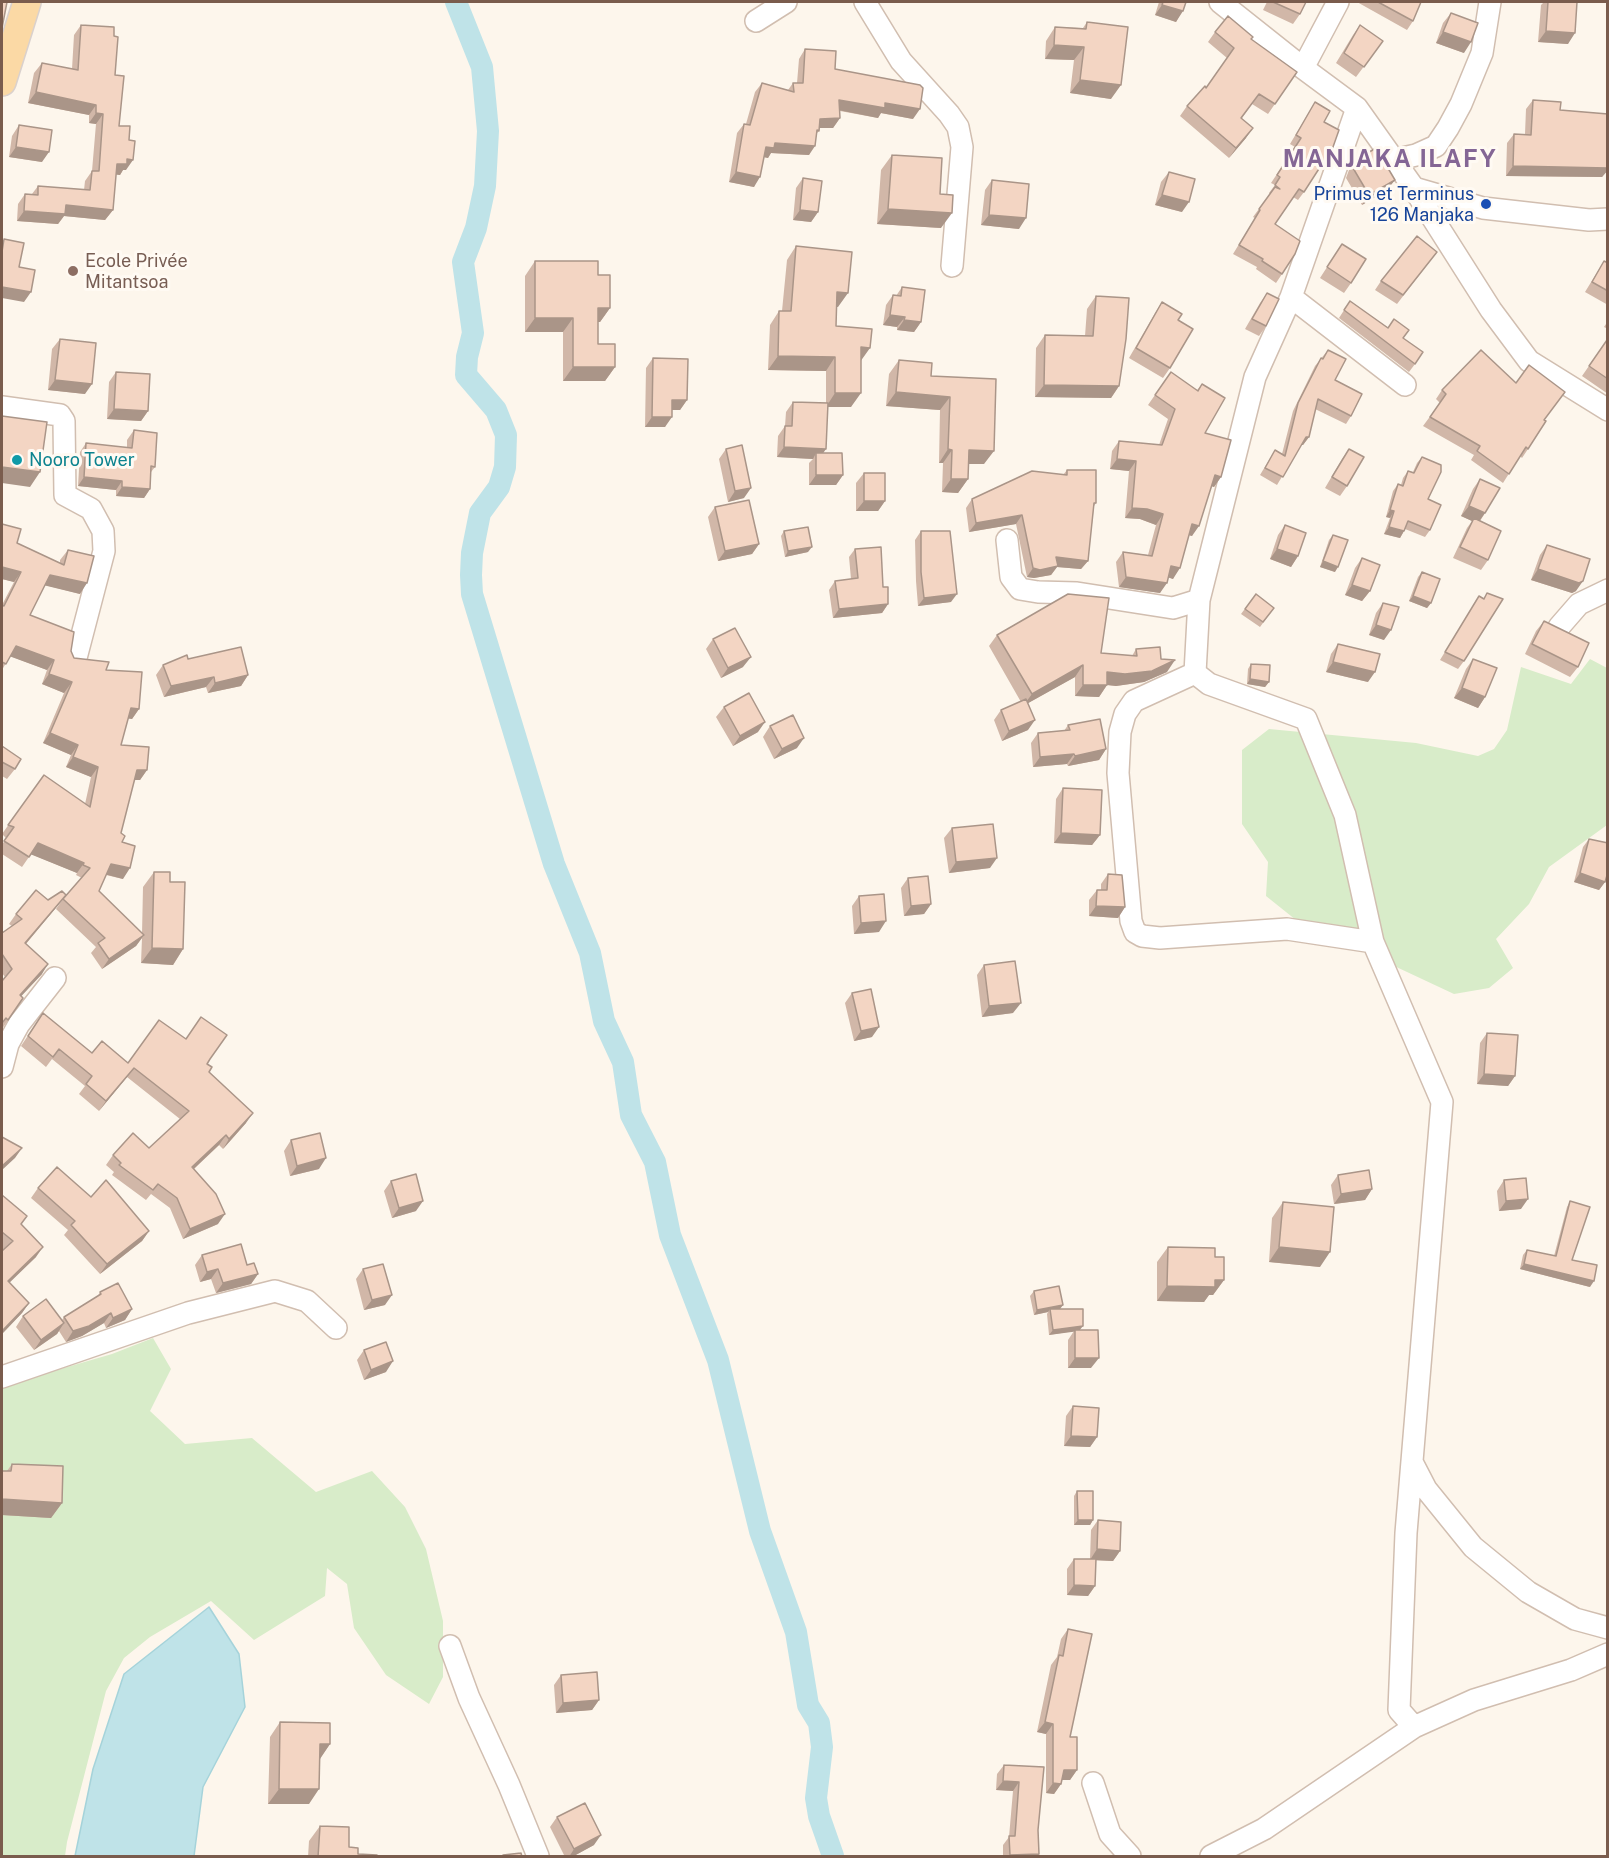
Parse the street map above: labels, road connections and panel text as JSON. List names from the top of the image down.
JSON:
{
  "districts": ["MANJAKA ILAFY"],
  "places": ["Primus et Terminus 126 Manjaka", "Ecole Privée Mitantsoa", "Nooro Tower"]
}
